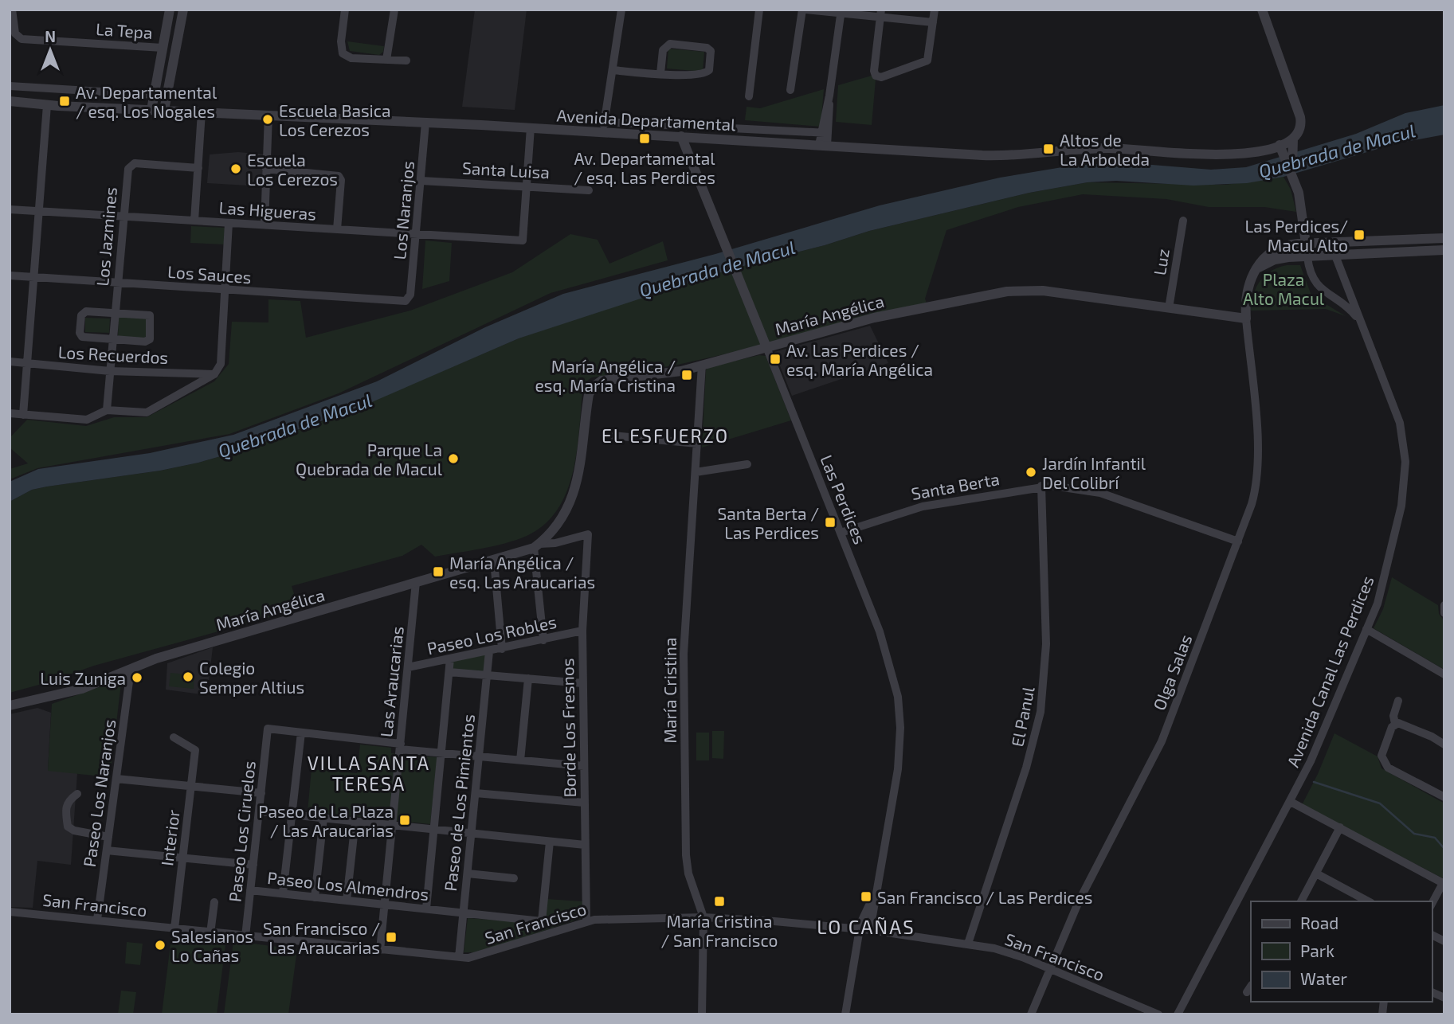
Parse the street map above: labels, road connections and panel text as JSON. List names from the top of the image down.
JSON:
{
  "streets": {
    "street": [
      "La Tepa",
      "Avenida Departamental",
      "Santa Luisa",
      "Las Higueras",
      "Los Naranjos",
      "Los Jazmines",
      "Luz",
      "Los Sauces",
      "María Angélica",
      "Los Recuerdos",
      "Santa Berta",
      "Las Perdices",
      "Paseo Los Robles",
      "Avenida Canal Las Perdices",
      "Olga Salas",
      "Las Araucarias",
      "María Cristina",
      "El Panul",
      "Borde Los Fresnos",
      "Paseo Los Naranjos",
      "Paseo de Los Pimientos",
      "Paseo Los Ciruelos",
      "Interior",
      "Paseo Los Almendros",
      "San Francisco"
    ]
  },
  "crossings": [
    ["Avenida Departamental", "Los Naranjos"],
    ["Avenida Departamental", "Las Perdices"],
    ["Avenida Departamental", "Avenida Canal Las Perdices"],
    ["Santa Luisa", "Las Higueras"],
    ["Santa Luisa", "Los Naranjos"],
    ["Las Higueras", "Los Naranjos"],
    ["Las Higueras", "Los Jazmines"],
    ["Los Naranjos", "Los Sauces"],
    ["Los Jazmines", "Los Sauces"],
    ["Los Jazmines", "Los Recuerdos"],
    ["Luz", "María Angélica"],
    ["María Angélica", "Las Perdices"],
    ["María Angélica", "Olga Salas"],
    ["María Angélica", "Las Araucarias"],
    ["María Angélica", "María Cristina"],
    ["María Angélica", "Borde Los Fresnos"],
    ["María Angélica", "Paseo Los Naranjos"],
    ["Santa Berta", "Las Perdices"],
    ["Santa Berta", "Olga Salas"],
    ["Santa Berta", "El Panul"],
    ["Las Perdices", "San Francisco"],
    ["Paseo Los Robles", "Las Araucarias"],
    ["Paseo Los Robles", "Borde Los Fresnos"],
    ["Paseo Los Robles", "Paseo de Los Pimientos"],
    ["Olga Salas", "San Francisco"],
    ["Las Araucarias", "Paseo Los Almendros"],
    ["Las Araucarias", "San Francisco"],
    ["María Cristina", "San Francisco"],
    ["El Panul", "San Francisco"],
    ["Borde Los Fresnos", "San Francisco"],
    ["Paseo Los Naranjos", "San Francisco"],
    ["Paseo de Los Pimientos", "Paseo Los Almendros"],
    ["Paseo de Los Pimientos", "San Francisco"],
    ["Paseo Los Ciruelos", "Paseo Los Almendros"],
    ["Paseo Los Ciruelos", "San Francisco"],
    ["Interior", "San Francisco"]
  ],
  "districts": ["EL ESFUERZO", "VILLA SANTA TERESA", "LO CAÑAS"],
  "water": ["Quebrada de Macul"],
  "parks": ["Plaza Alto Macul"],
  "places": {
    "transit": [
      "Av. Departamental / esq. Los Nogales",
      "Av. Departamental / esq. Las Perdices",
      "Altos de La Arboleda",
      "Las Perdices/ Macul Alto",
      "Av. Las Perdices / esq. María Angélica",
      "María Angélica / esq. María Cristina",
      "Santa Berta / Las Perdices",
      "María Angélica / esq. Las Araucarias",
      "Paseo de La Plaza / Las Araucarias",
      "San Francisco / Las Perdices",
      "María Cristina / San Francisco",
      "San Francisco / Las Araucarias"
    ],
    "other": [
      "Escuela Basica Los Cerezos",
      "Escuela Los Cerezos",
      "Parque La Quebrada de Macul",
      "Jardín Infantil Del Colibrí",
      "Colegio Semper Altius",
      "Luis Zuniga",
      "Salesianos Lo Cañas"
    ]
  },
  "legend": ["Road", "Park", "Water"],
  "north": "top"
}
